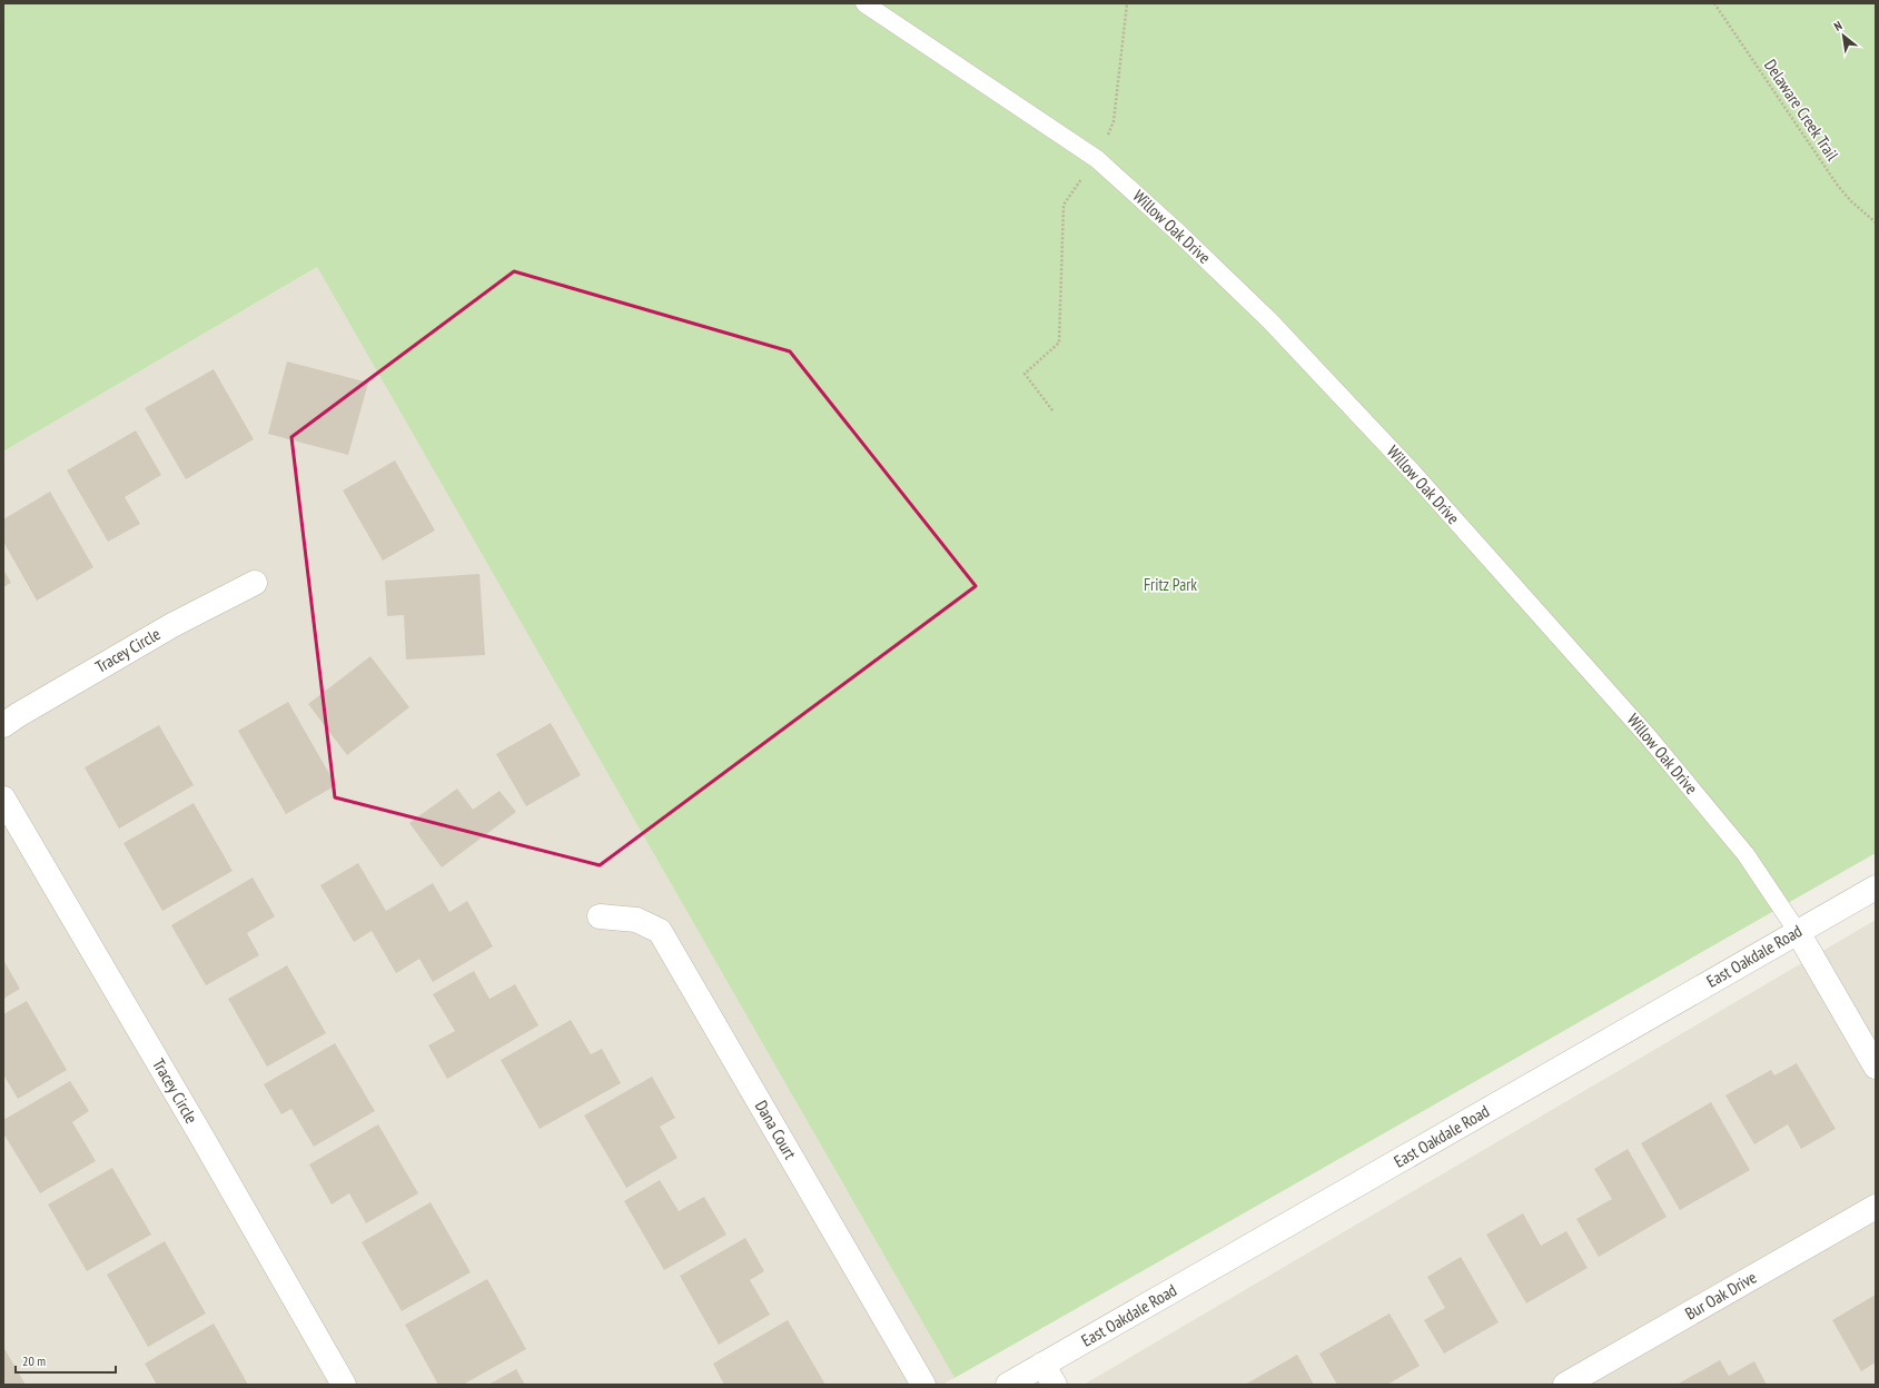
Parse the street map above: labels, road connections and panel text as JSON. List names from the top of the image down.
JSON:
{
  "streets": {
    "street": [
      "Willow Oak Drive",
      "Tracey Circle",
      "East Oakdale Road",
      "Dana Court",
      "Bur Oak Drive"
    ],
    "path": ["Delaware Creek Trail"]
  },
  "crossings": [
    ["Willow Oak Drive", "East Oakdale Road"]
  ],
  "parks": ["Fritz Park"],
  "scale_bar": "20 m",
  "north": "top left"
}
